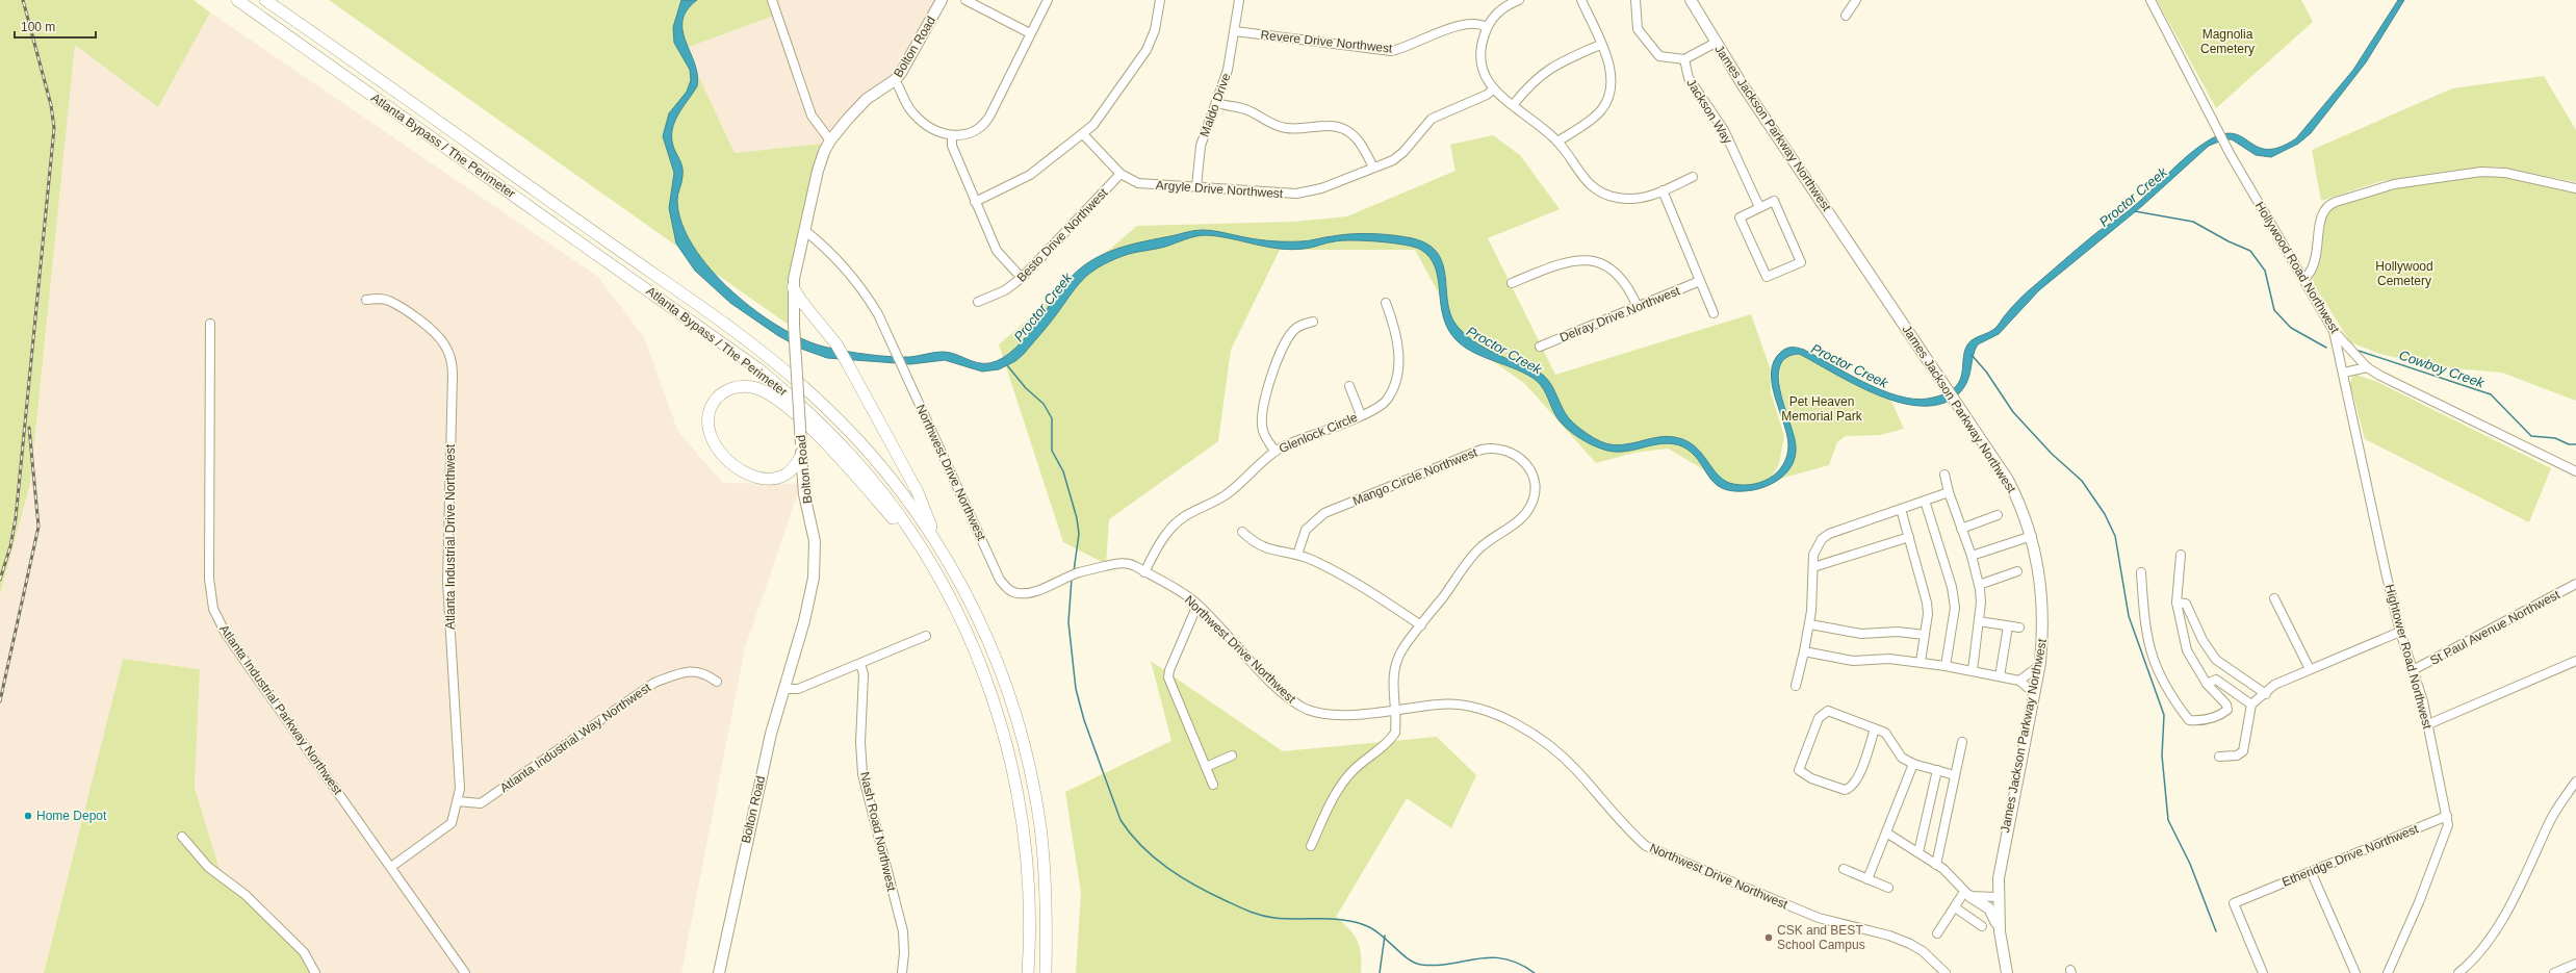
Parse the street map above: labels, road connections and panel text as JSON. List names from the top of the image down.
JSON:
{
  "streets": {
    "highway": ["Atlanta Bypass / The Perimeter"],
    "main road": ["Bolton Road", "James Jackson Parkway Northwest"],
    "street": [
      "Revere Drive Northwest",
      "Maldo Drive",
      "Jackson Way",
      "Argyle Drive Northwest",
      "Besto Drive Northwest",
      "Hollywood Road Northwest",
      "Delray Drive Northwest",
      "Glenlock Circle",
      "Northwest Drive Northwest",
      "Mango Circle Northwest",
      "Atlanta Industrial Drive Northwest",
      "St Paul Avenue Northwest",
      "Hightower Road Northwest",
      "Atlanta Industrial Parkway Northwest",
      "Atlanta Industrial Way Northwest",
      "Nash Road Northwest",
      "Etheridge Drive Northwest"
    ]
  },
  "crossings": [
    ["Revere Drive Northwest", "Maldo Drive"],
    ["Bolton Road", "Northwest Drive Northwest"],
    ["Maldo Drive", "Argyle Drive Northwest"],
    ["Argyle Drive Northwest", "Besto Drive Northwest"],
    ["Hollywood Road Northwest", "Hightower Road Northwest"],
    ["Glenlock Circle", "Northwest Drive Northwest"],
    ["Northwest Drive Northwest", "Mango Circle Northwest"],
    ["Atlanta Industrial Drive Northwest", "Atlanta Industrial Parkway Northwest"],
    ["Atlanta Industrial Drive Northwest", "Atlanta Industrial Way Northwest"],
    ["St Paul Avenue Northwest", "Hightower Road Northwest"],
    ["Hightower Road Northwest", "Etheridge Drive Northwest"]
  ],
  "water": ["Proctor Creek", "Cowboy Creek"],
  "parks": ["Magnolia Cemetery", "Hollywood Cemetery", "Pet Heaven Memorial Park"],
  "places": ["Home Depot", "CSK and BEST School Campus"],
  "scale_bar": "100 m"
}
